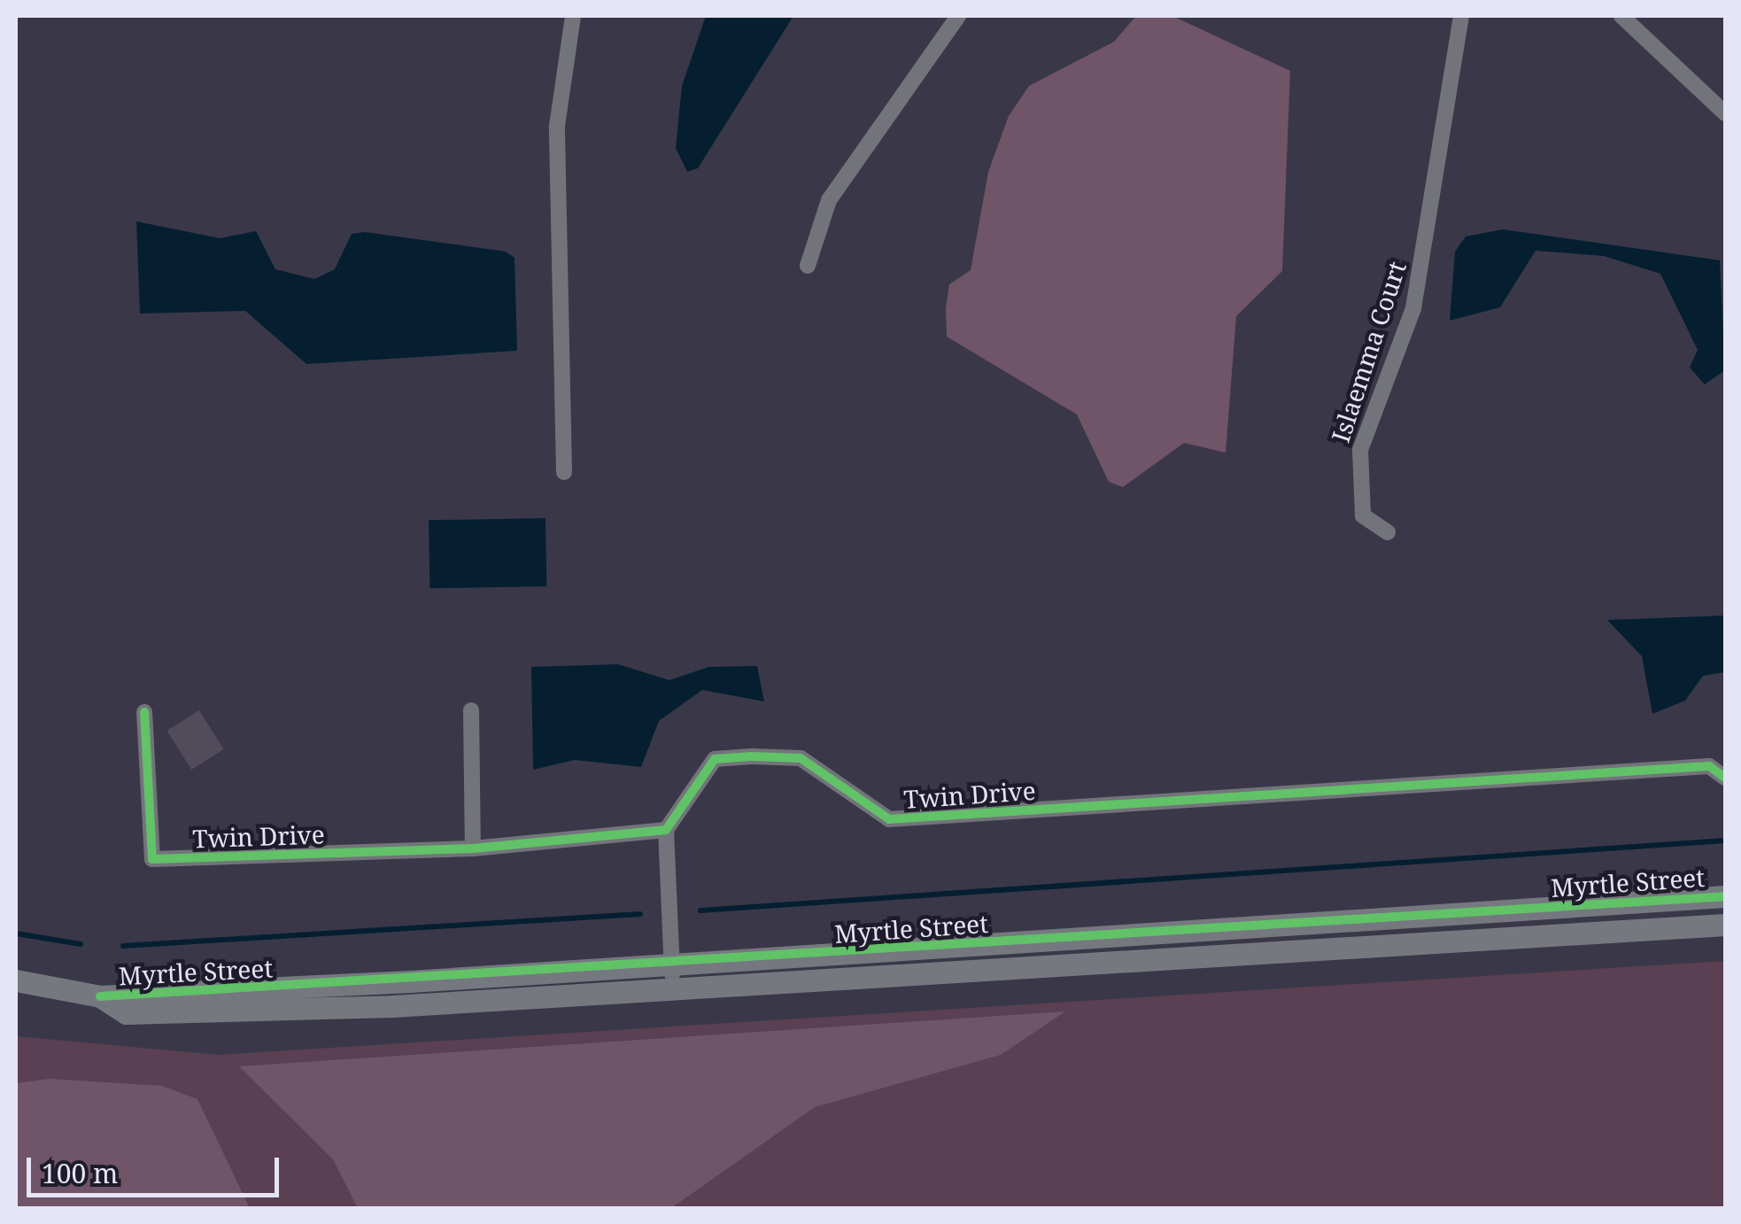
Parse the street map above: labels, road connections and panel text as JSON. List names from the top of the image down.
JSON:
{
  "streets": {
    "street": ["Islaemma Court", "Twin Drive", "Myrtle Street"]
  },
  "scale_bar": "100 m"
}
